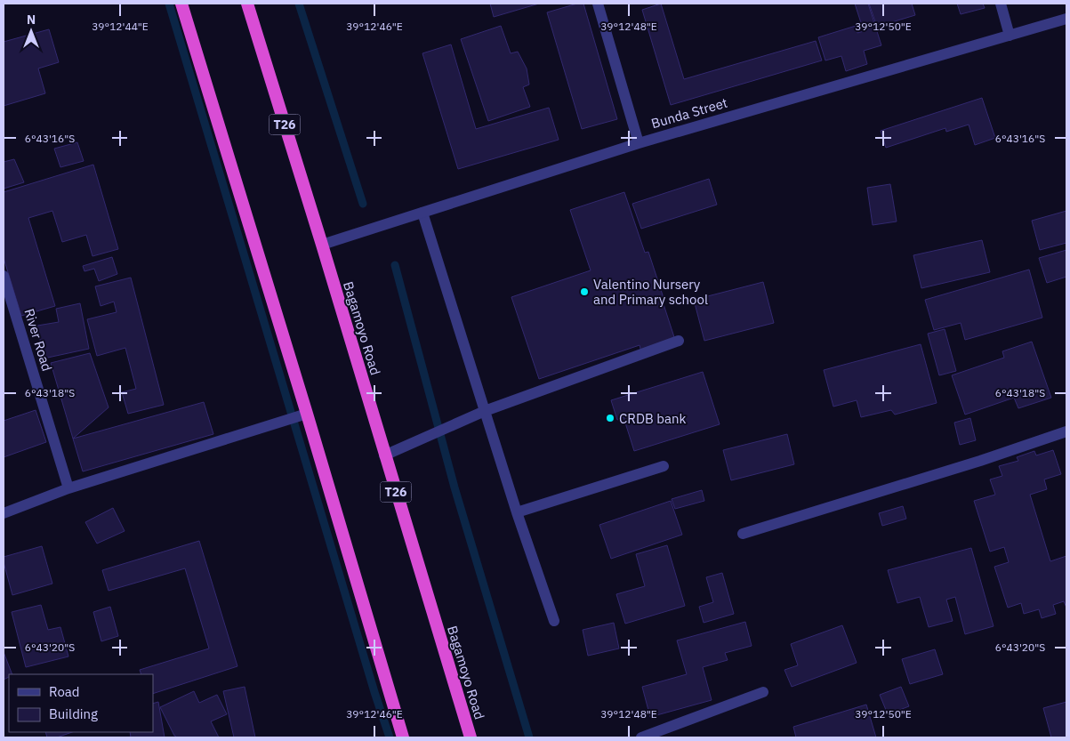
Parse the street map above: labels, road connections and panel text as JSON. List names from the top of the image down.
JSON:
{
  "streets": {
    "highway": ["T26", "Bagamoyo Road"],
    "street": ["Bunda Street", "River Road"]
  },
  "crossings": [
    ["Bunda Street", "Bagamoyo Road"]
  ],
  "places": ["Valentino Nursery and Primary school", "CRDB bank"],
  "legend": ["Road", "Building"],
  "north": "top",
  "coordinates": [
    "39°12'44\"E",
    "39°12'46\"E",
    "39°12'48\"E",
    "39°12'50\"E",
    "6°43'16\"S",
    "6°43'18\"S",
    "6°43'20\"S"
  ]
}
